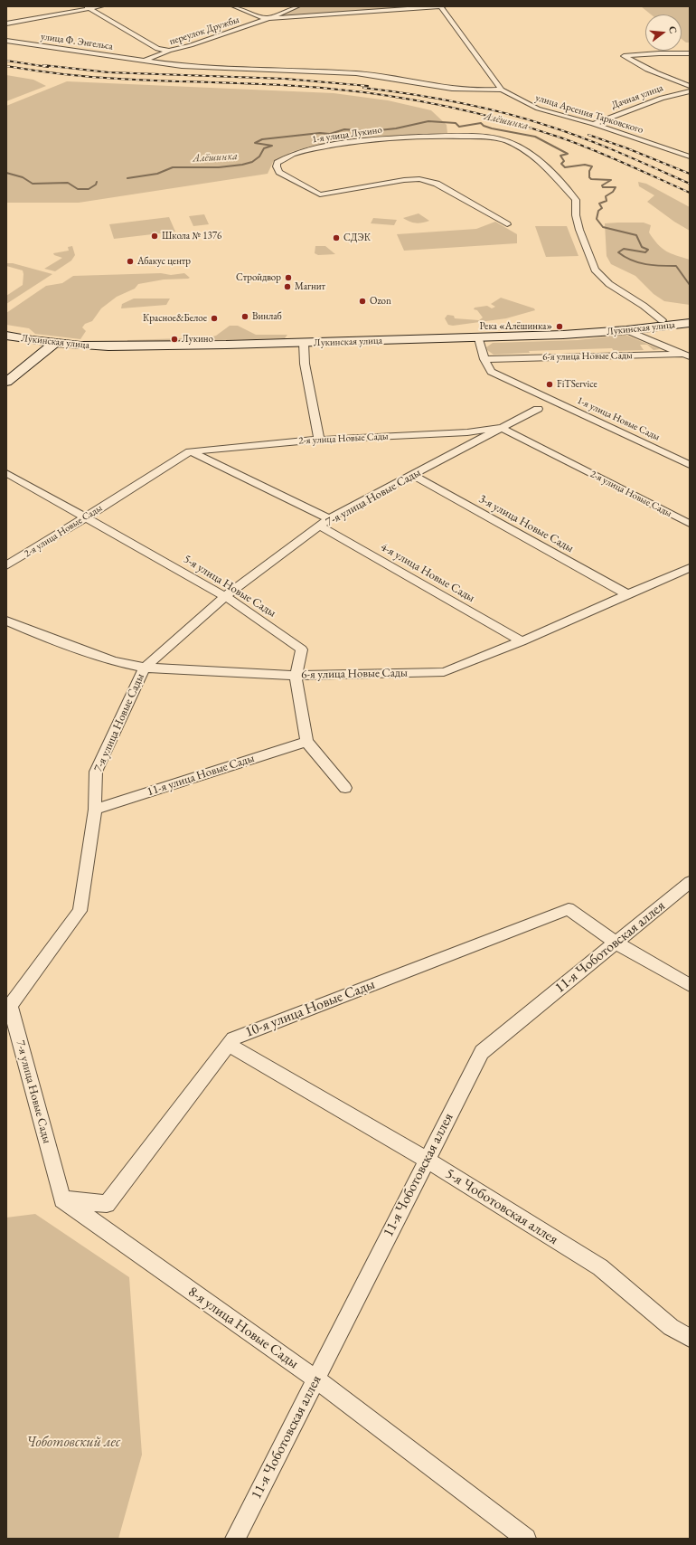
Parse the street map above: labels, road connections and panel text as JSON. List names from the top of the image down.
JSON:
{
  "streets": {
    "main road": ["Лукинская улица"],
    "street": [
      "переулок Дружбы",
      "улица Ф. Энгельса",
      "Дачная улица",
      "улица Арсения Тарковского",
      "1-я улица Лукино",
      "6-я улица Новые Сады",
      "1-я улица Новые Сады",
      "2-я улица Новые Сады",
      "7-я улица Новые Сады",
      "3-я улица Новые Сады",
      "4-я улица Новые Сады",
      "5-я улица Новые Сады",
      "11-я улица Новые Сады",
      "11-я Чоботовская аллея",
      "10-я улица Новые Сады",
      "5-я Чоботовская аллея",
      "8-я улица Новые Сады"
    ]
  },
  "crossings": [
    ["переулок Дружбы", "улица Ф. Энгельса"],
    ["улица Ф. Энгельса", "улица Арсения Тарковского"],
    ["Дачная улица", "улица Арсения Тарковского"],
    ["1-я улица Лукино", "Лукинская улица"],
    ["Лукинская улица", "1-я улица Новые Сады"],
    ["6-я улица Новые Сады", "1-я улица Новые Сады"],
    ["6-я улица Новые Сады", "7-я улица Новые Сады"],
    ["6-я улица Новые Сады", "3-я улица Новые Сады"],
    ["6-я улица Новые Сады", "4-я улица Новые Сады"],
    ["6-я улица Новые Сады", "5-я улица Новые Сады"],
    ["2-я улица Новые Сады", "7-я улица Новые Сады"],
    ["2-я улица Новые Сады", "4-я улица Новые Сады"],
    ["2-я улица Новые Сады", "5-я улица Новые Сады"],
    ["7-я улица Новые Сады", "3-я улица Новые Сады"],
    ["7-я улица Новые Сады", "4-я улица Новые Сады"],
    ["7-я улица Новые Сады", "5-я улица Новые Сады"],
    ["7-я улица Новые Сады", "11-я улица Новые Сады"],
    ["7-я улица Новые Сады", "10-я улица Новые Сады"],
    ["7-я улица Новые Сады", "8-я улица Новые Сады"],
    ["5-я улица Новые Сады", "11-я улица Новые Сады"],
    ["11-я Чоботовская аллея", "10-я улица Новые Сады"],
    ["11-я Чоботовская аллея", "5-я Чоботовская аллея"],
    ["11-я Чоботовская аллея", "8-я улица Новые Сады"],
    ["10-я улица Новые Сады", "5-я Чоботовская аллея"],
    ["10-я улица Новые Сады", "8-я улица Новые Сады"]
  ],
  "water": ["Алёшинка"],
  "parks": ["Чоботовский лес"],
  "places": [
    "Школа № 1376",
    "СДЭК",
    "Абакус центр",
    "Стройдвор",
    "Магнит",
    "Ozon",
    "Винлаб",
    "Красное&Белое",
    "Река «Алёшинка»",
    "Лукино",
    "FiTService"
  ],
  "north": "right"
}
